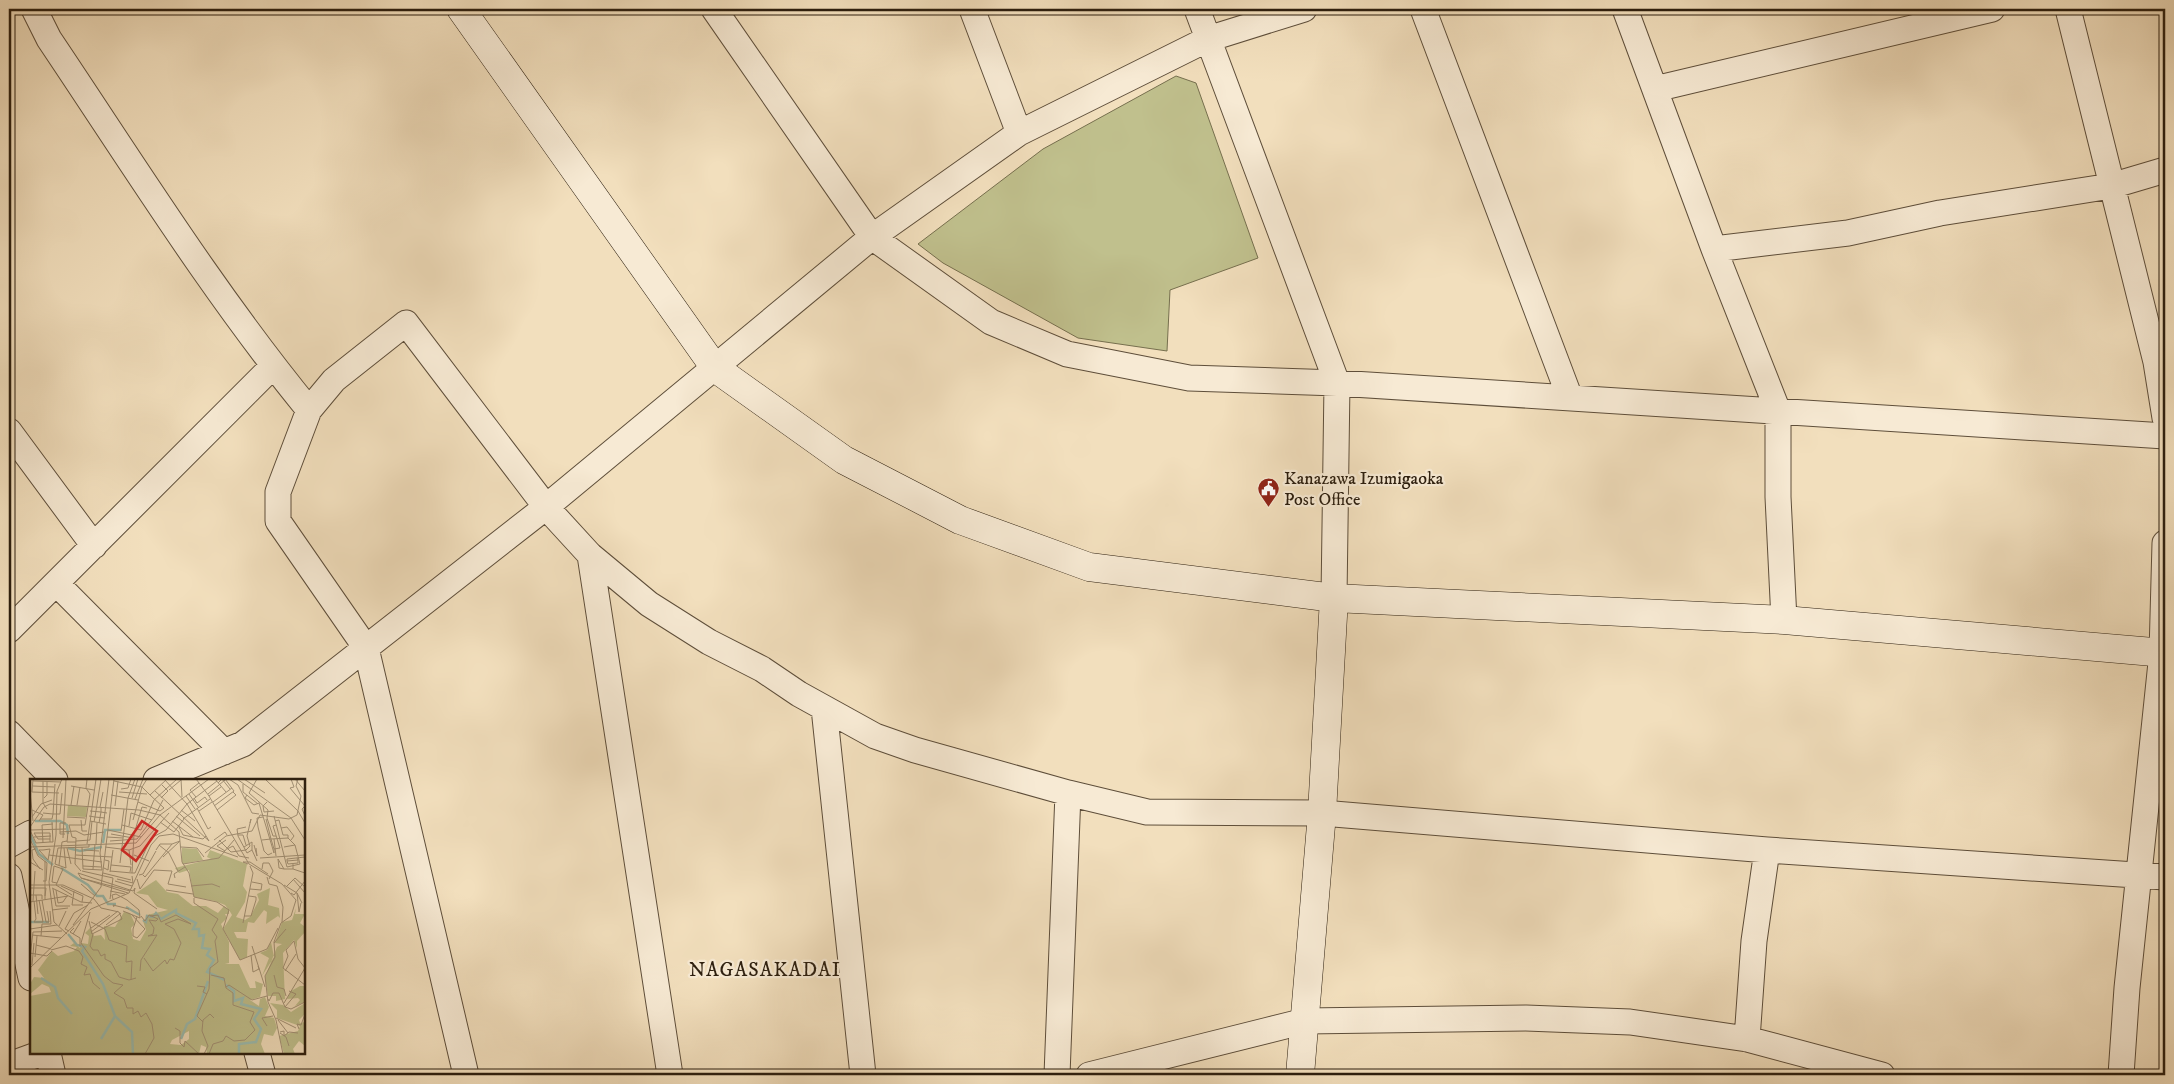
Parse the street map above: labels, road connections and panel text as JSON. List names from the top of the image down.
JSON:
{
  "districts": ["NAGASAKADAI"],
  "places": {
    "public building": ["Kanazawa Izumigaoka Post Office"]
  }
}
